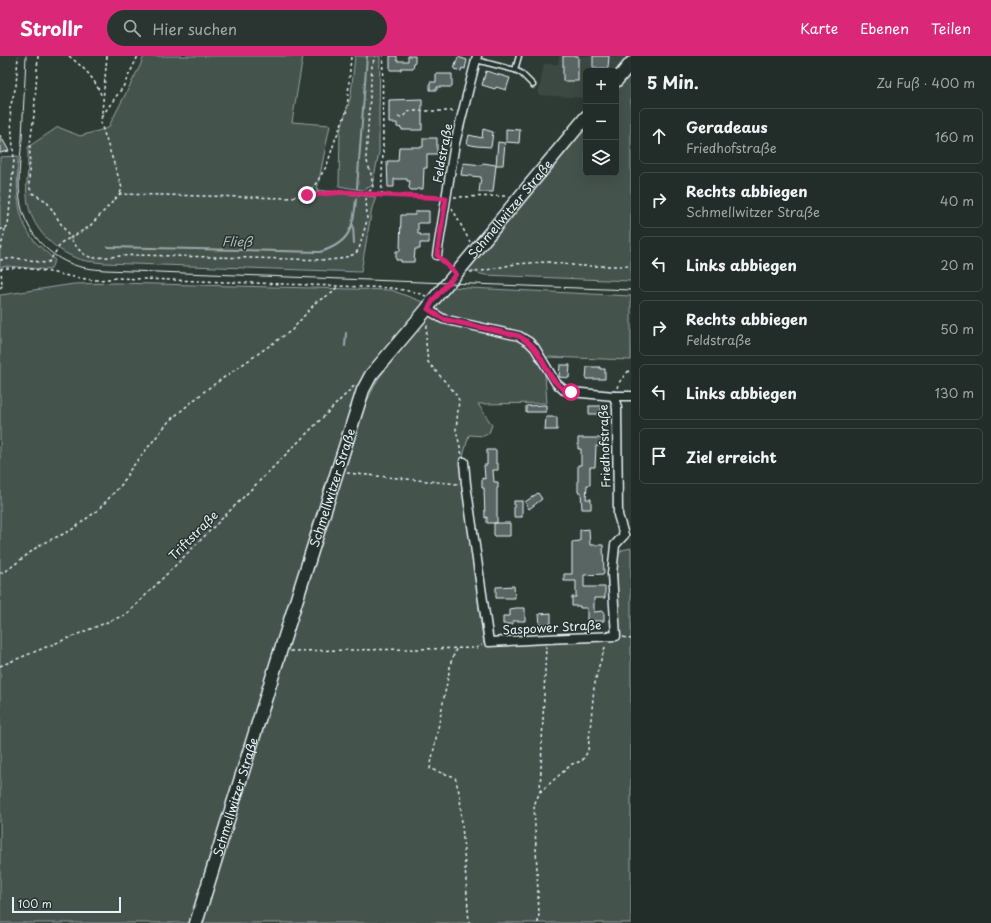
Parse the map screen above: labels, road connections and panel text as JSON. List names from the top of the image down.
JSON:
{
  "streets": {
    "street": [
      "Feldstraße",
      "Schmellwitzer Straße",
      "Friedhofstraße",
      "Saspower Straße"
    ],
    "path": ["Triftstraße"]
  },
  "crossings": [
    ["Schmellwitzer Straße", "Friedhofstraße"],
    ["Schmellwitzer Straße", "Triftstraße"],
    ["Friedhofstraße", "Saspower Straße"]
  ],
  "water": ["Fließ"],
  "scale_bar": "100 m",
  "page": {
    "header": "Strollr",
    "search": "Hier suchen",
    "nav": ["Karte", "Ebenen", "Teilen"],
    "heading": ["5 Min.", "Zu Fuß · 400 m"],
    "map_buttons": ["+", "−"],
    "list": [
      ["Geradeaus", "Friedhofstraße", "160 m"],
      ["Rechts abbiegen", "Schmellwitzer Straße", "40 m"],
      ["Links abbiegen", "20 m"],
      ["Rechts abbiegen", "Feldstraße", "50 m"],
      ["Links abbiegen", "130 m"],
      "Ziel erreicht"
    ],
    "scale": "100 m"
  }
}
